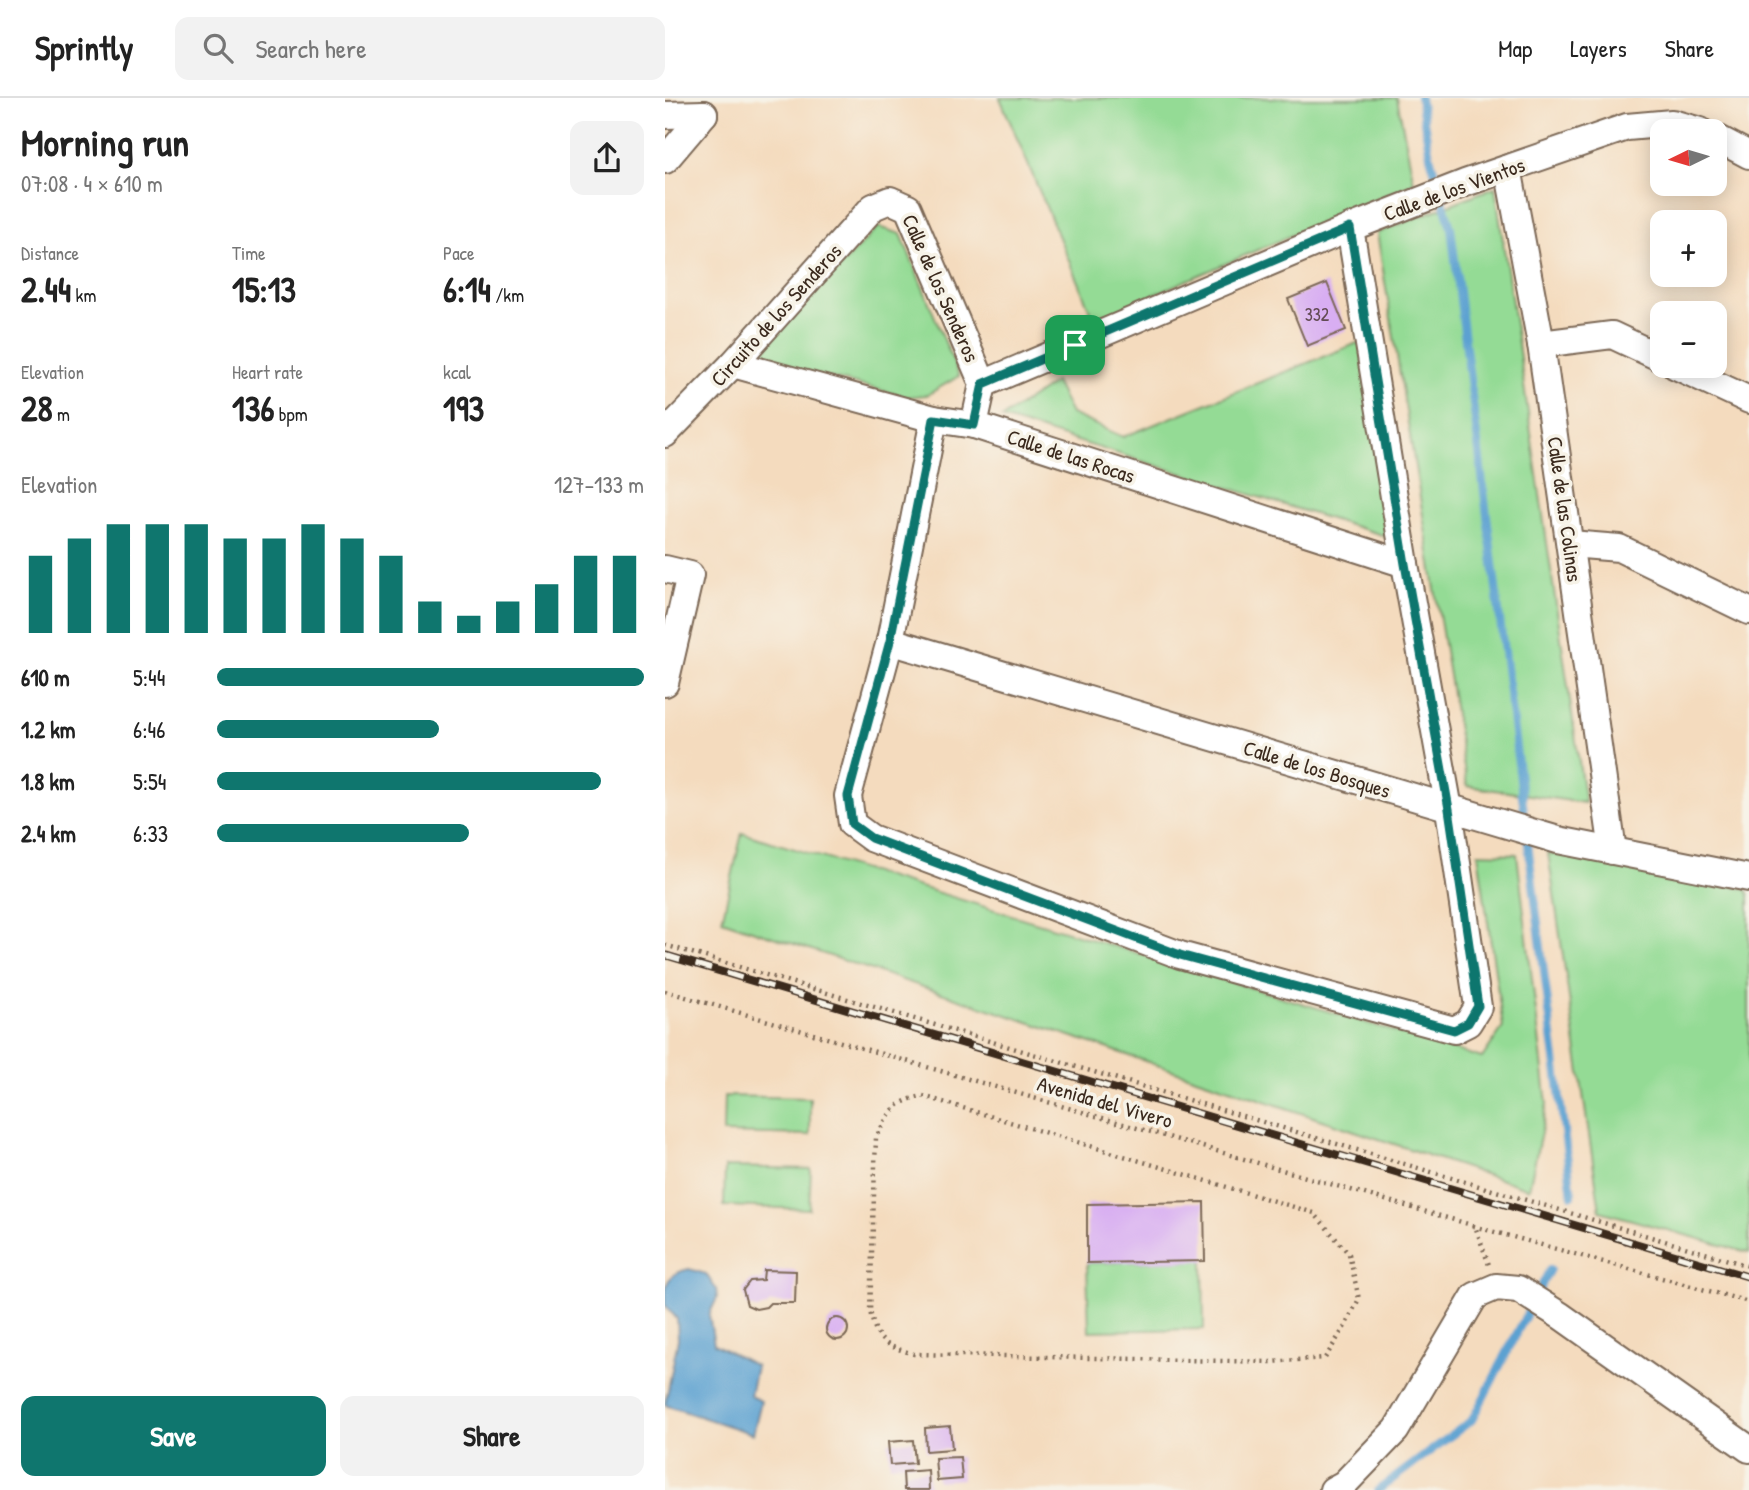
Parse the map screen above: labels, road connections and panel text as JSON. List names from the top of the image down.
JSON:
{
  "streets": {
    "street": [
      "Calle de los Vientos",
      "Calle de los Senderos",
      "Circuito de los Senderos",
      "Calle de las Rocas",
      "Calle de las Colinas",
      "Calle de los Bosques"
    ],
    "path": ["Avenida del Vivero"]
  },
  "crossings": [
    ["Calle de los Vientos", "Calle de los Senderos"],
    ["Calle de los Vientos", "Calle de las Colinas"],
    ["Calle de los Senderos", "Circuito de los Senderos"],
    ["Calle de los Senderos", "Calle de las Rocas"],
    ["Circuito de los Senderos", "Calle de las Rocas"],
    ["Calle de las Colinas", "Calle de los Bosques"]
  ],
  "house_numbers": ["332"],
  "north": "left",
  "page": {
    "header": "Sprintly",
    "search": "Search here",
    "nav": ["Map", "Layers", "Share"],
    "heading": ["Morning run", "07:08 · 4 × 610 m"],
    "map_buttons": ["+", "−"],
    "stats": [
      ["Distance", "2.44 km"],
      ["Time", "15:13"],
      ["Pace", "6:14 /km"],
      ["Elevation", "28 m"],
      ["Heart rate", "136 bpm"],
      ["kcal", "193"]
    ],
    "chart": ["Elevation", "127–133 m"],
    "list": [
      {
        "name": "610 m",
        "note": "5:44"
      },
      {
        "name": "1.2 km",
        "note": "6:46"
      },
      {
        "name": "1.8 km",
        "note": "5:54"
      },
      {
        "name": "2.4 km",
        "note": "6:33"
      }
    ],
    "buttons": ["Save", "Share"]
  }
}
